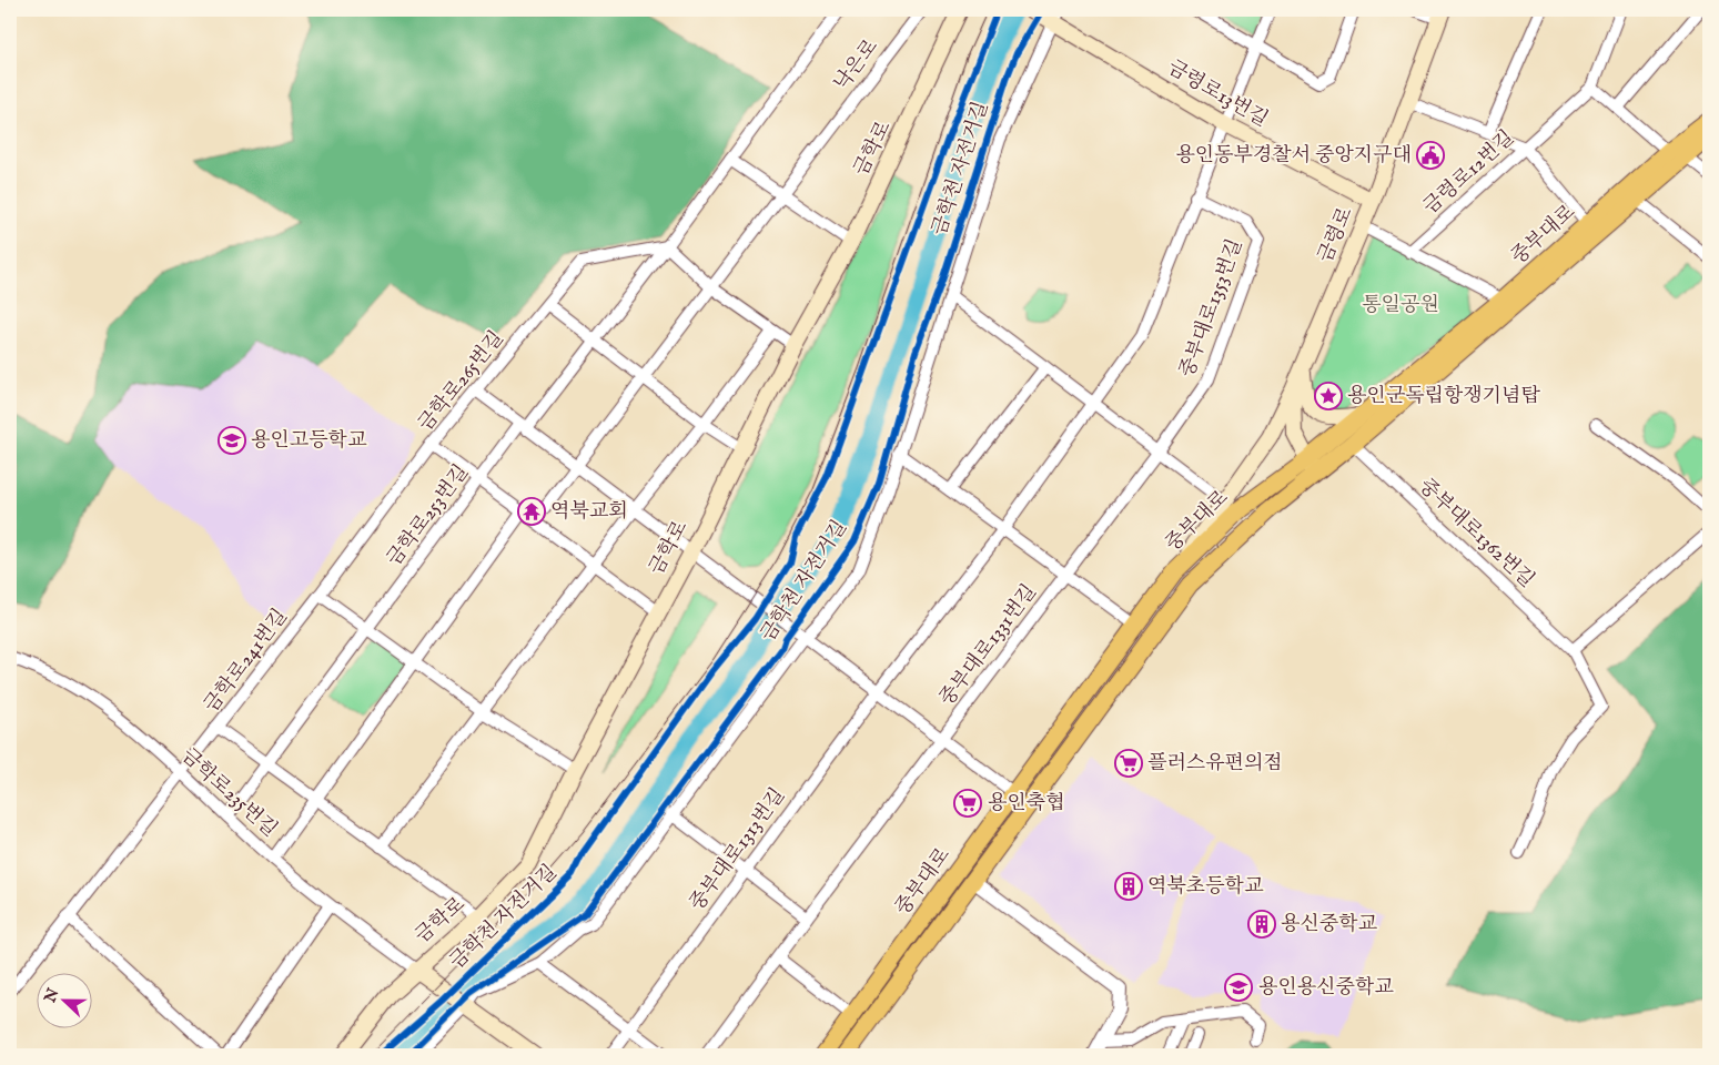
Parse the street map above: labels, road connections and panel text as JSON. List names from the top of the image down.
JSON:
{
  "streets": {
    "main road": [
      "금령로13번길",
      "금학로",
      "금령로",
      "중부대로"
    ],
    "street": [
      "낙은로",
      "금령로12번길",
      "중부대로1353번길",
      "금학로265번길",
      "금학로253번길",
      "중부대로1362번길",
      "중부대로1331번길",
      "금학로241번길",
      "금학로235번길",
      "중부대로1313번길"
    ],
    "cycle path": ["금학천 자전거길"]
  },
  "crossings": [
    ["낙은로", "금학로265번길"],
    ["금령로13번길", "금령로"],
    ["금학로", "금학로265번길"],
    ["금학로", "금학로241번길"],
    ["금학로", "금학로235번길"],
    ["금령로", "중부대로"],
    ["중부대로", "중부대로1362번길"],
    ["중부대로1353번길", "중부대로1331번길"],
    ["금학로265번길", "금학로253번길"],
    ["금학로253번길", "금학로241번길"]
  ],
  "parks": ["통일공원"],
  "places": {
    "public building": ["용인동부경찰서 중앙지구대"],
    "place": ["용인군독립항쟁기념탑"],
    "school or university": ["용인고등학교", "용인용신중학교"],
    "temple": ["역북교회"],
    "supermarket": ["플러스유편의점", "용인축협"],
    "building": ["역북초등학교", "용신중학교"]
  },
  "north": "left"
}
